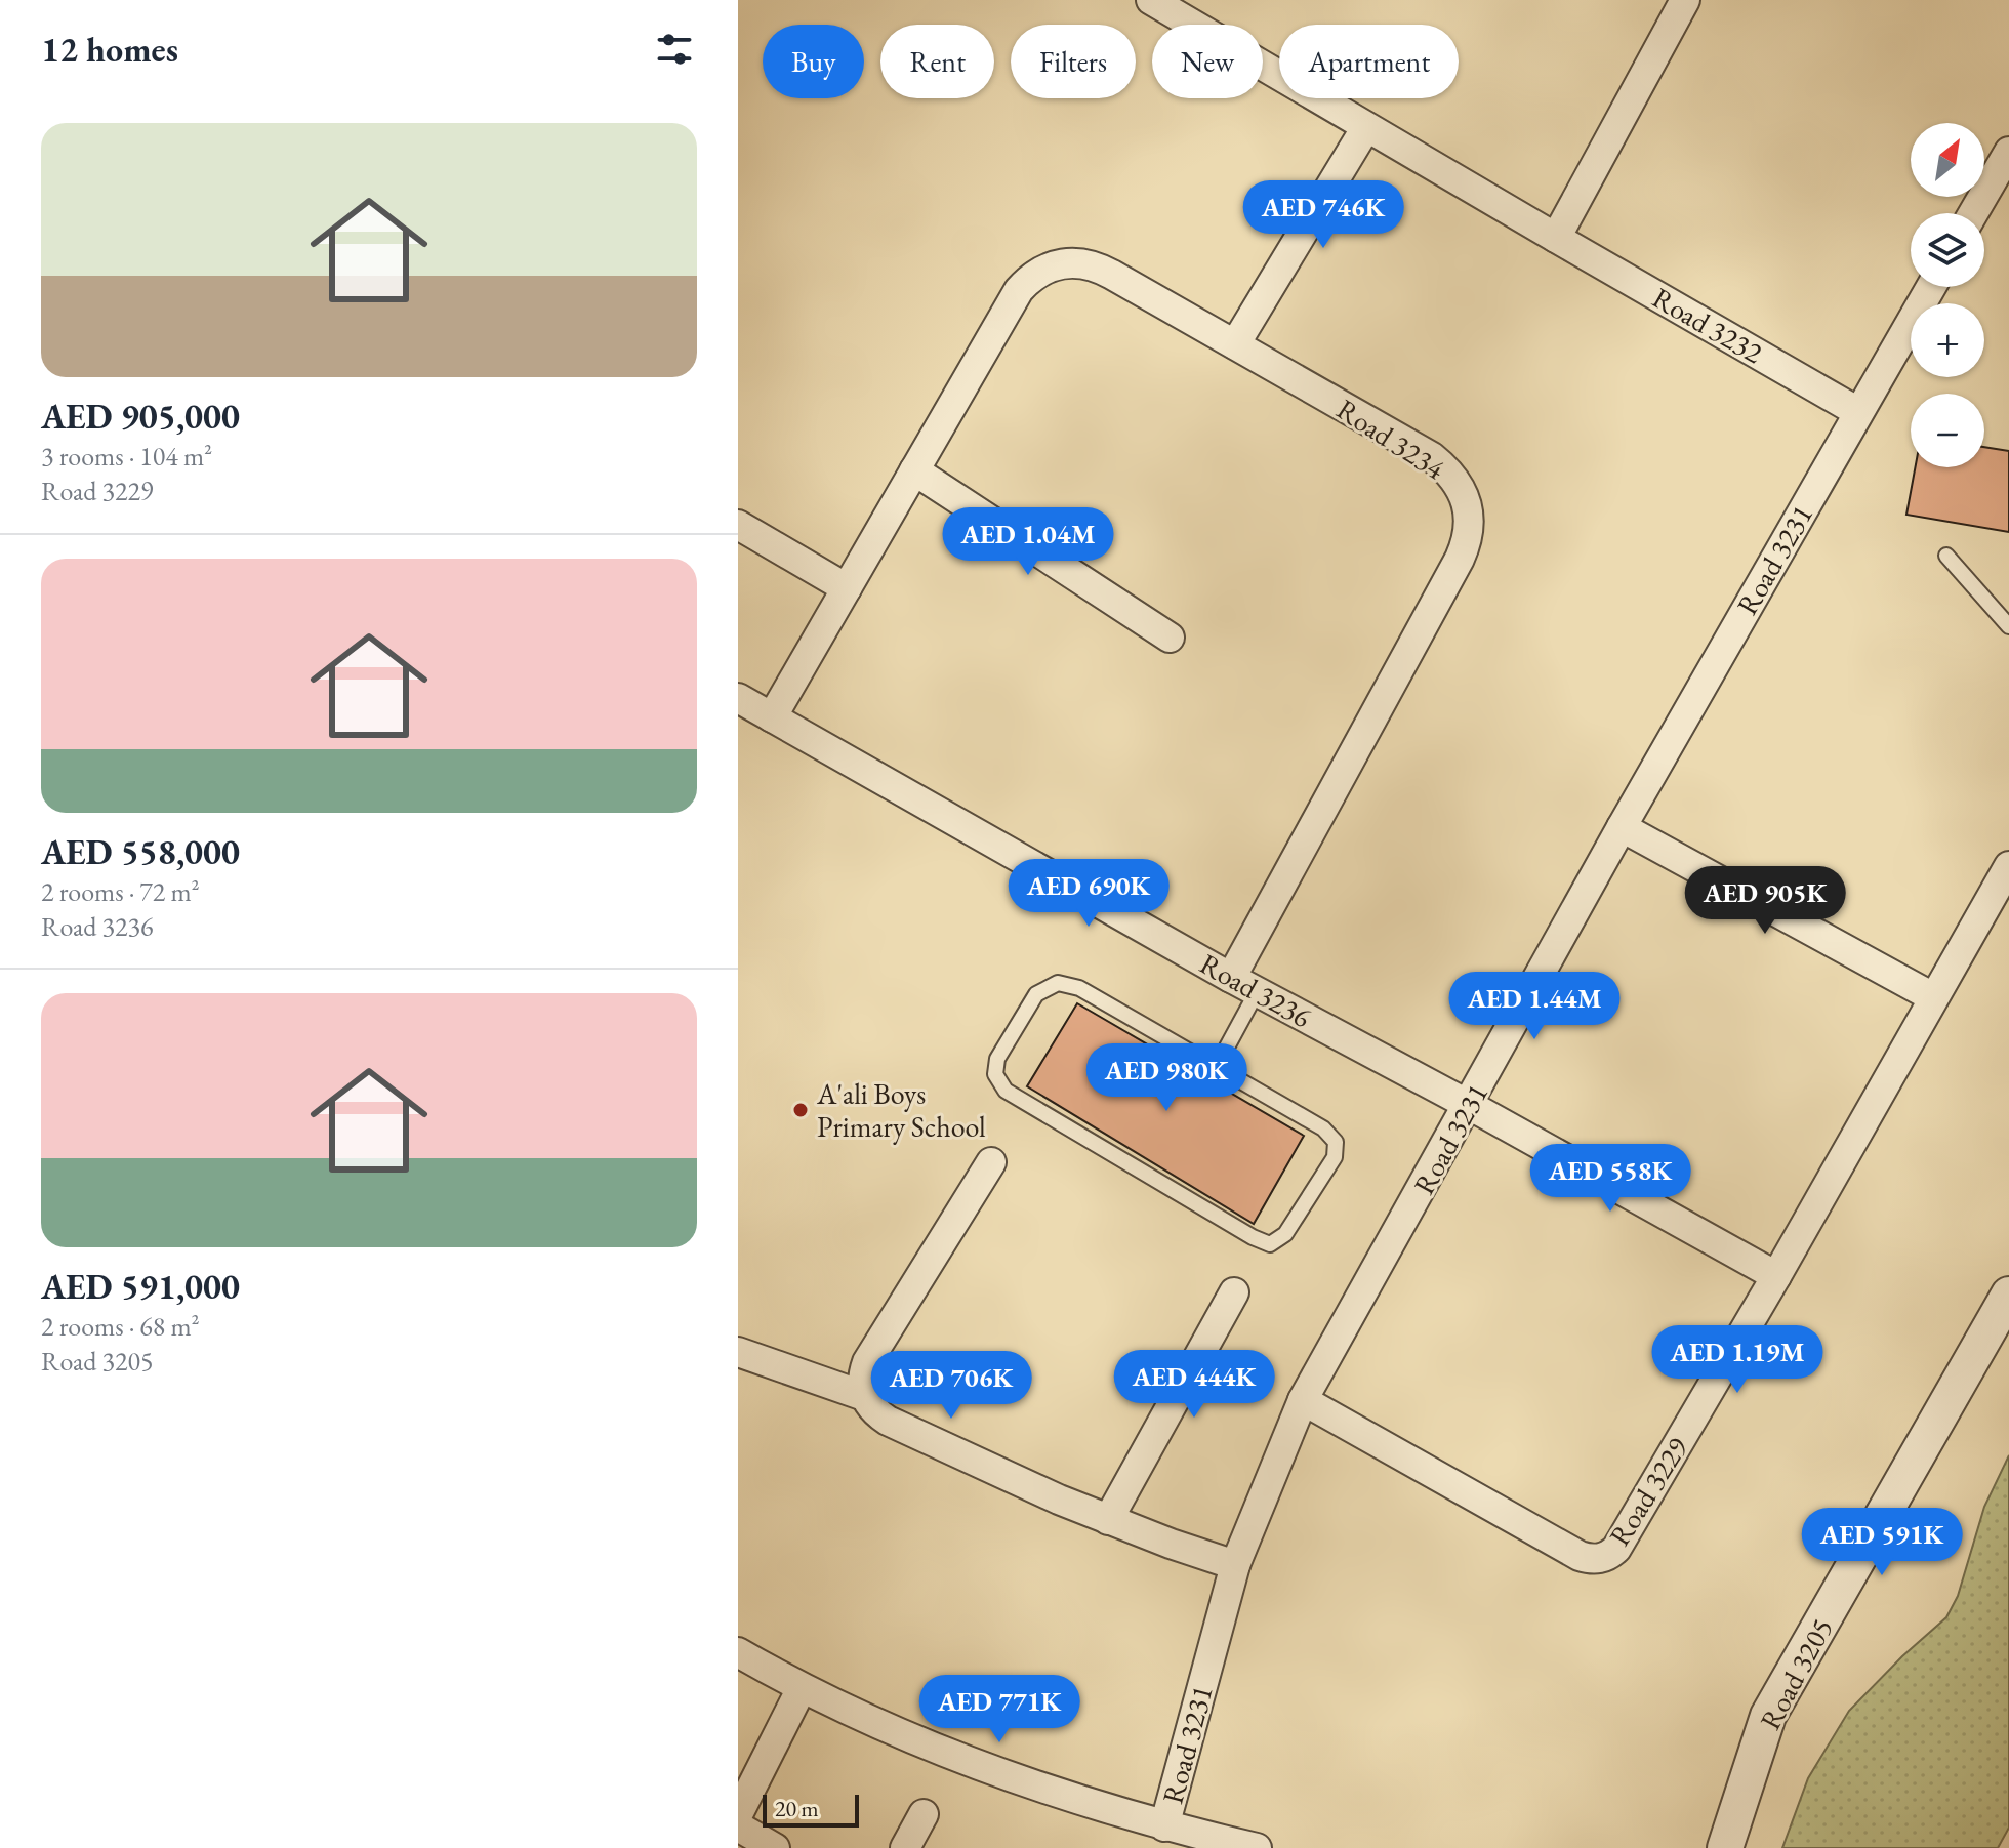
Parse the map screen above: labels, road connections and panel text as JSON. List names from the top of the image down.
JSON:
{
  "streets": {
    "street": [
      "Road 3232",
      "Road 3234",
      "Road 3231",
      "Road 3236",
      "Road 3229",
      "Road 3205"
    ]
  },
  "crossings": [
    ["Road 3232", "Road 3231"],
    ["Road 3234", "Road 3236"],
    ["Road 3231", "Road 3236"],
    ["Road 3231", "Road 3229"],
    ["Road 3236", "Road 3229"]
  ],
  "places": ["A'ali Boys Primary School"],
  "scale_bar": "20 m",
  "north": "top right",
  "page": {
    "heading": "12 homes",
    "chip": [
      "Buy",
      "Rent",
      "Filters",
      "New",
      "Apartment"
    ],
    "list": [
      {
        "name": "AED 905,000",
        "note": "3 rooms · 104 m² · Road 3229"
      },
      {
        "name": "AED 558,000",
        "note": "2 rooms · 72 m² · Road 3236"
      },
      {
        "name": "AED 591,000",
        "note": "2 rooms · 68 m² · Road 3205"
      }
    ],
    "map_buttons": ["+", "−"],
    "price": [
      "AED 746K",
      "AED 1.04M",
      "AED 690K",
      "AED 905K",
      "AED 1.44M",
      "AED 980K",
      "AED 558K",
      "AED 1.19M",
      "AED 444K",
      "AED 706K",
      "AED 591K",
      "AED 771K"
    ],
    "scale": "20 m"
  }
}
